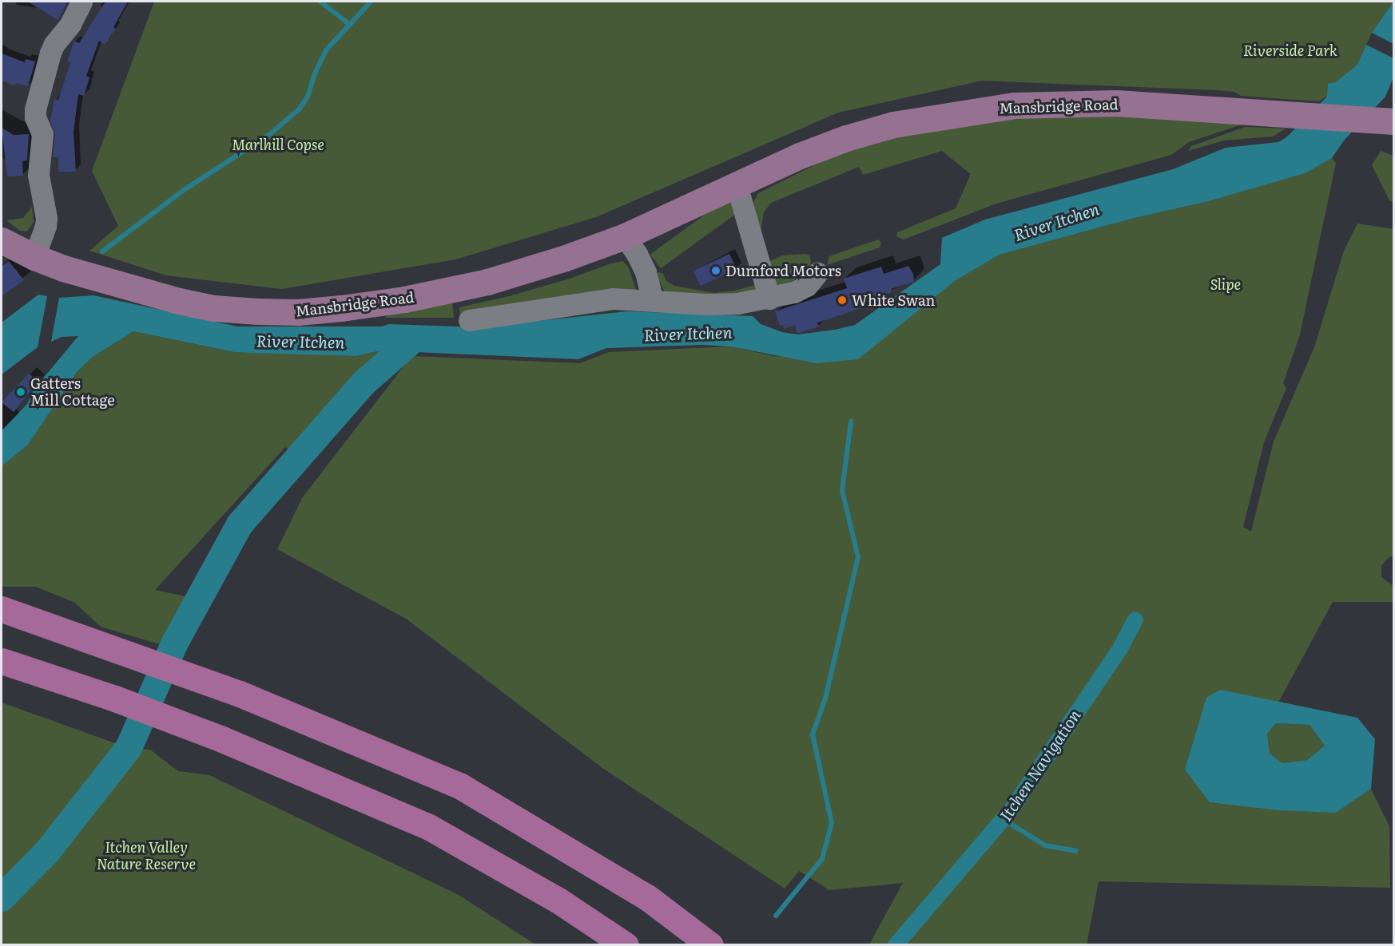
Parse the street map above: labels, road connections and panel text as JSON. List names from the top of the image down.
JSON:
{
  "streets": {
    "main road": ["Mansbridge Road"]
  },
  "water": ["River Itchen", "Itchen Navigation"],
  "parks": [
    "Riverside Park",
    "Marlhill Copse",
    "Slipe",
    "Itchen Valley Nature Reserve"
  ],
  "places": ["Dumford Motors", "White Swan", "Gatters Mill Cottage"]
}
